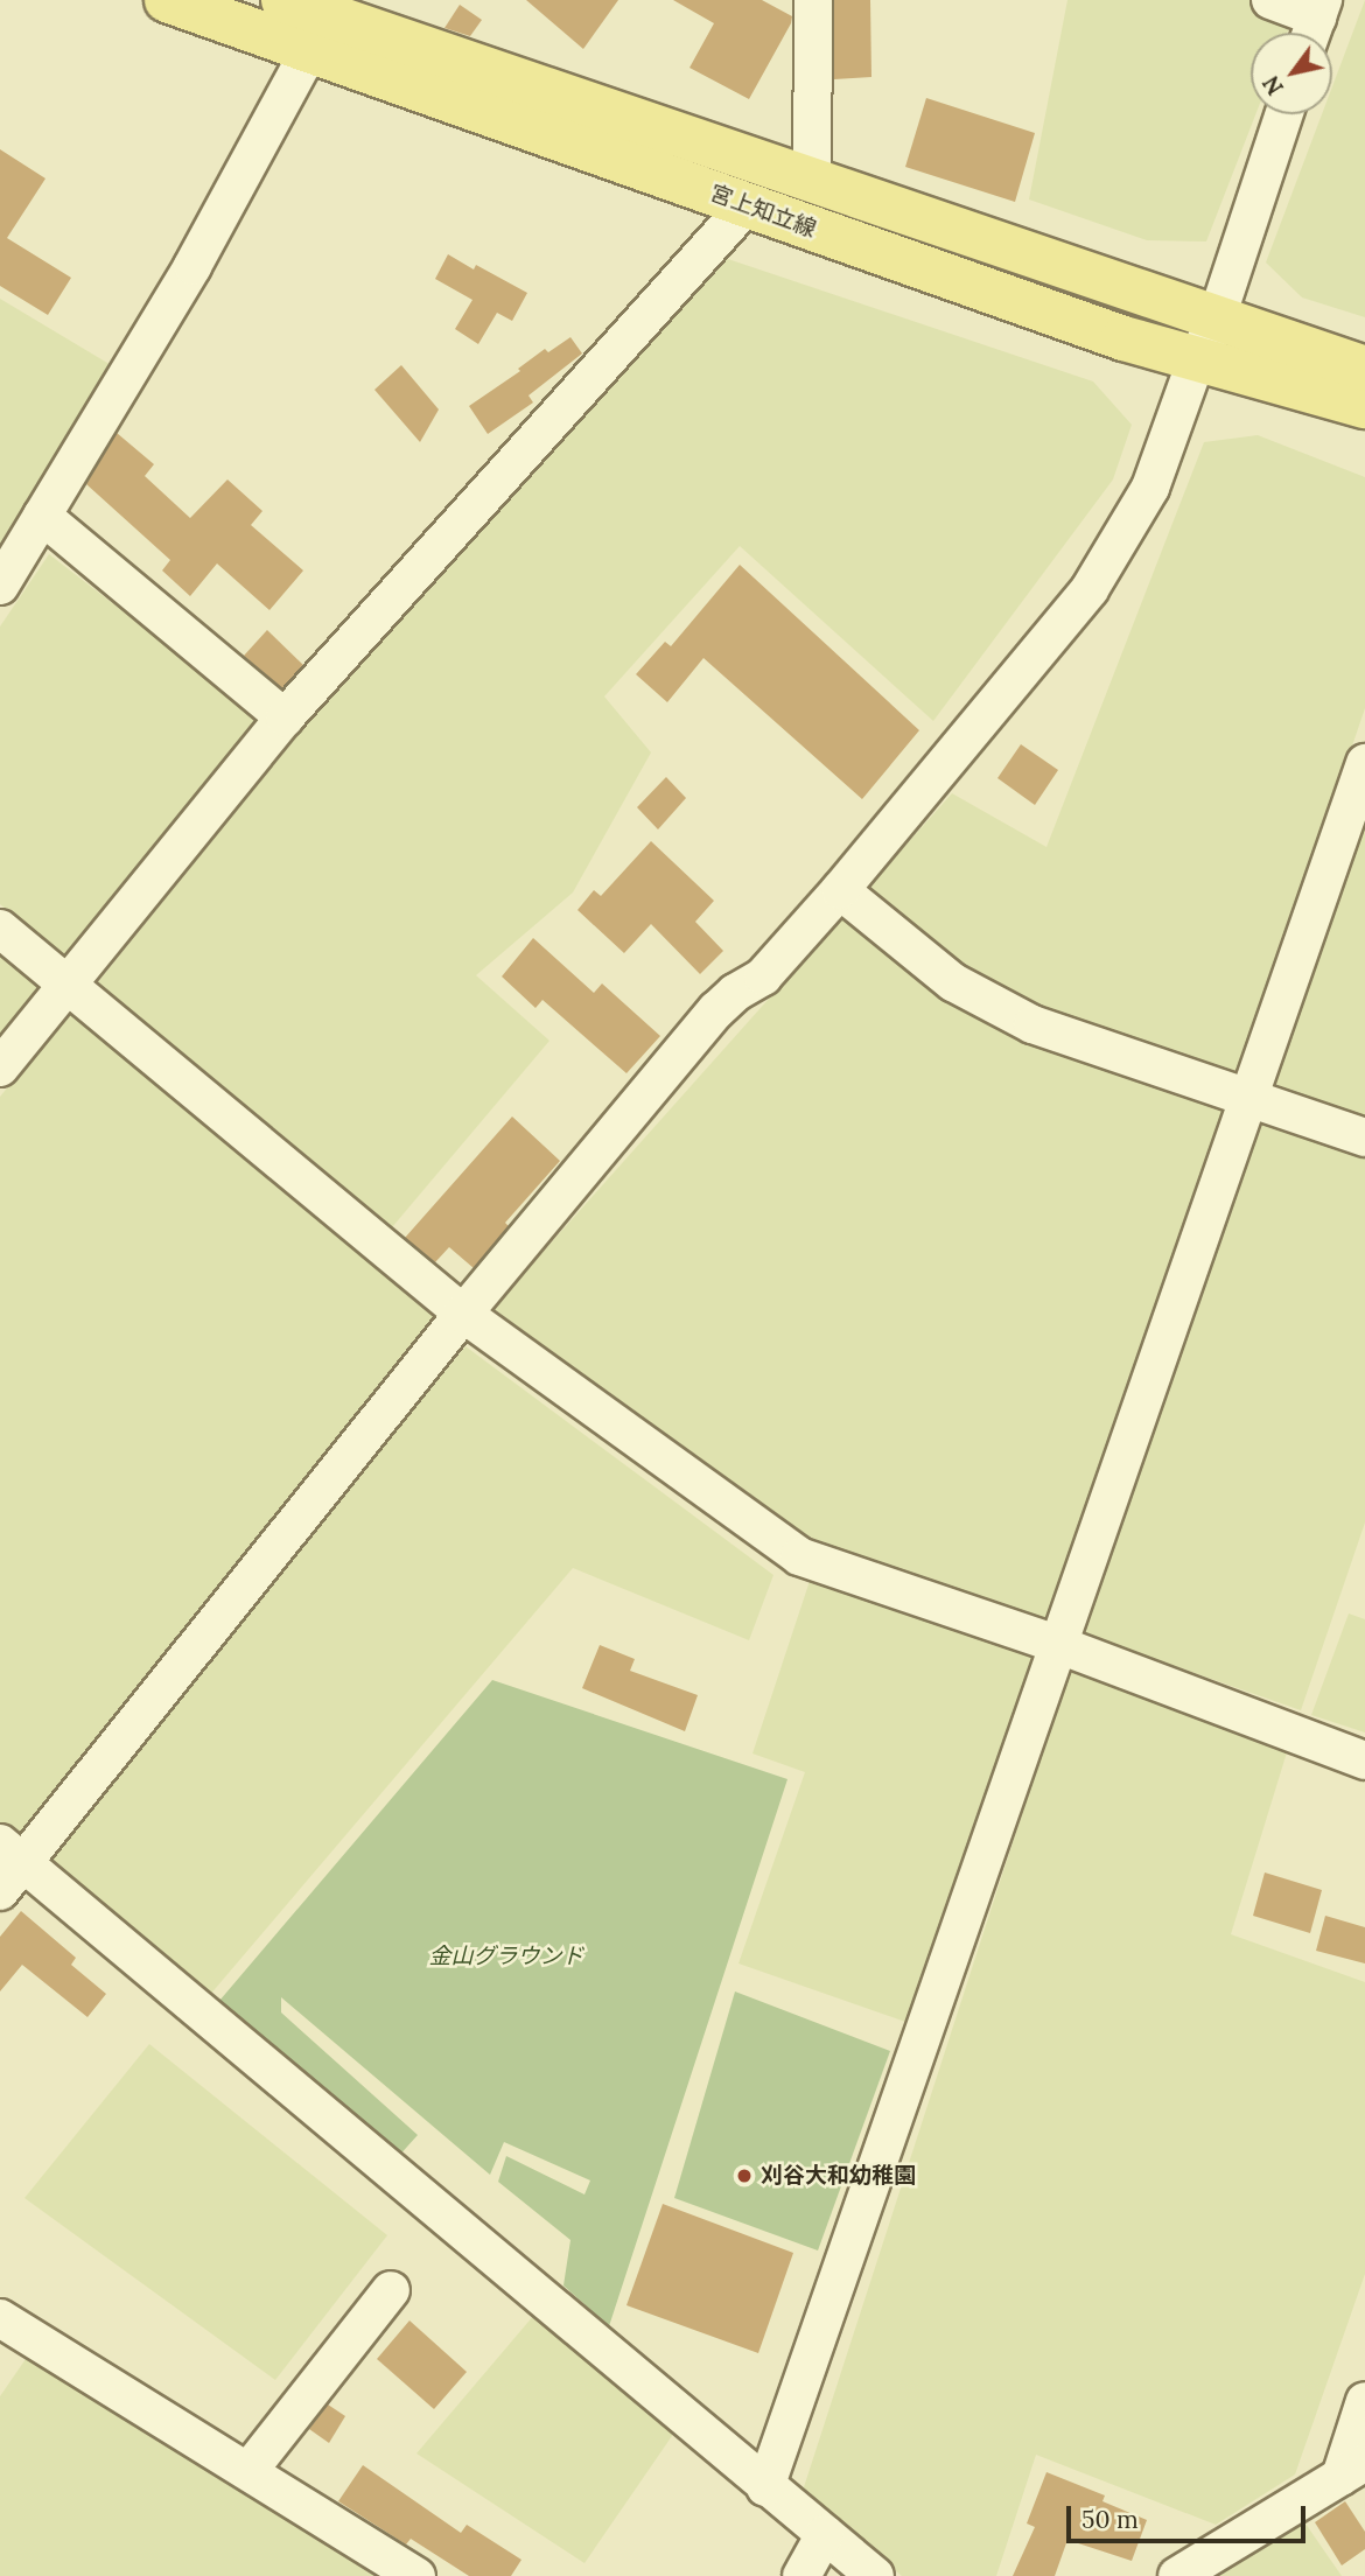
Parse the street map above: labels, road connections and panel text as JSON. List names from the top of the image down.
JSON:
{
  "streets": {
    "main road": ["宮上知立線"]
  },
  "parks": ["金山グラウンド"],
  "places": ["刈谷大和幼稚園"],
  "scale_bar": "50 m",
  "north": "bottom left"
}
